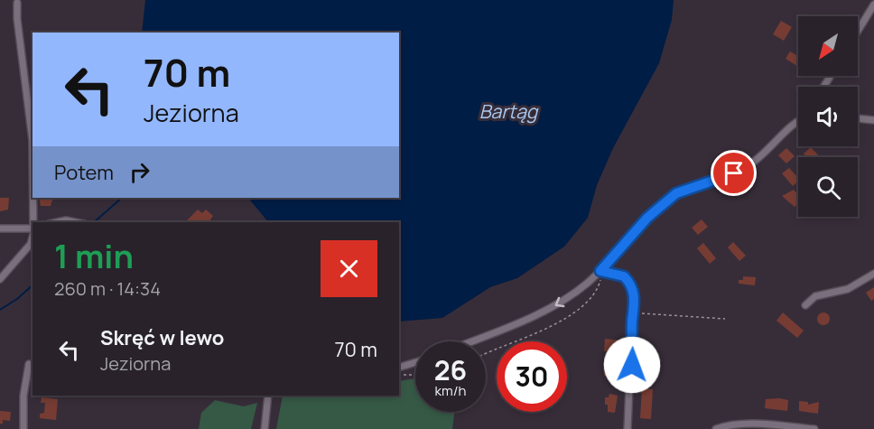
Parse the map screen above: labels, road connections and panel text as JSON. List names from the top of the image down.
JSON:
{
  "water": ["Bartąg"],
  "north": "bottom left",
  "page": {
    "turn": ["70 m", "Jeziorna"],
    "then": "Potem",
    "heading": ["1 min", "260 m · 14:34"],
    "list": [
      {
        "name": "Skręć w lewo",
        "note": "Jeziorna",
        "value": "70 m"
      }
    ],
    "speed": "26 km/h",
    "limit": "30"
  }
}
